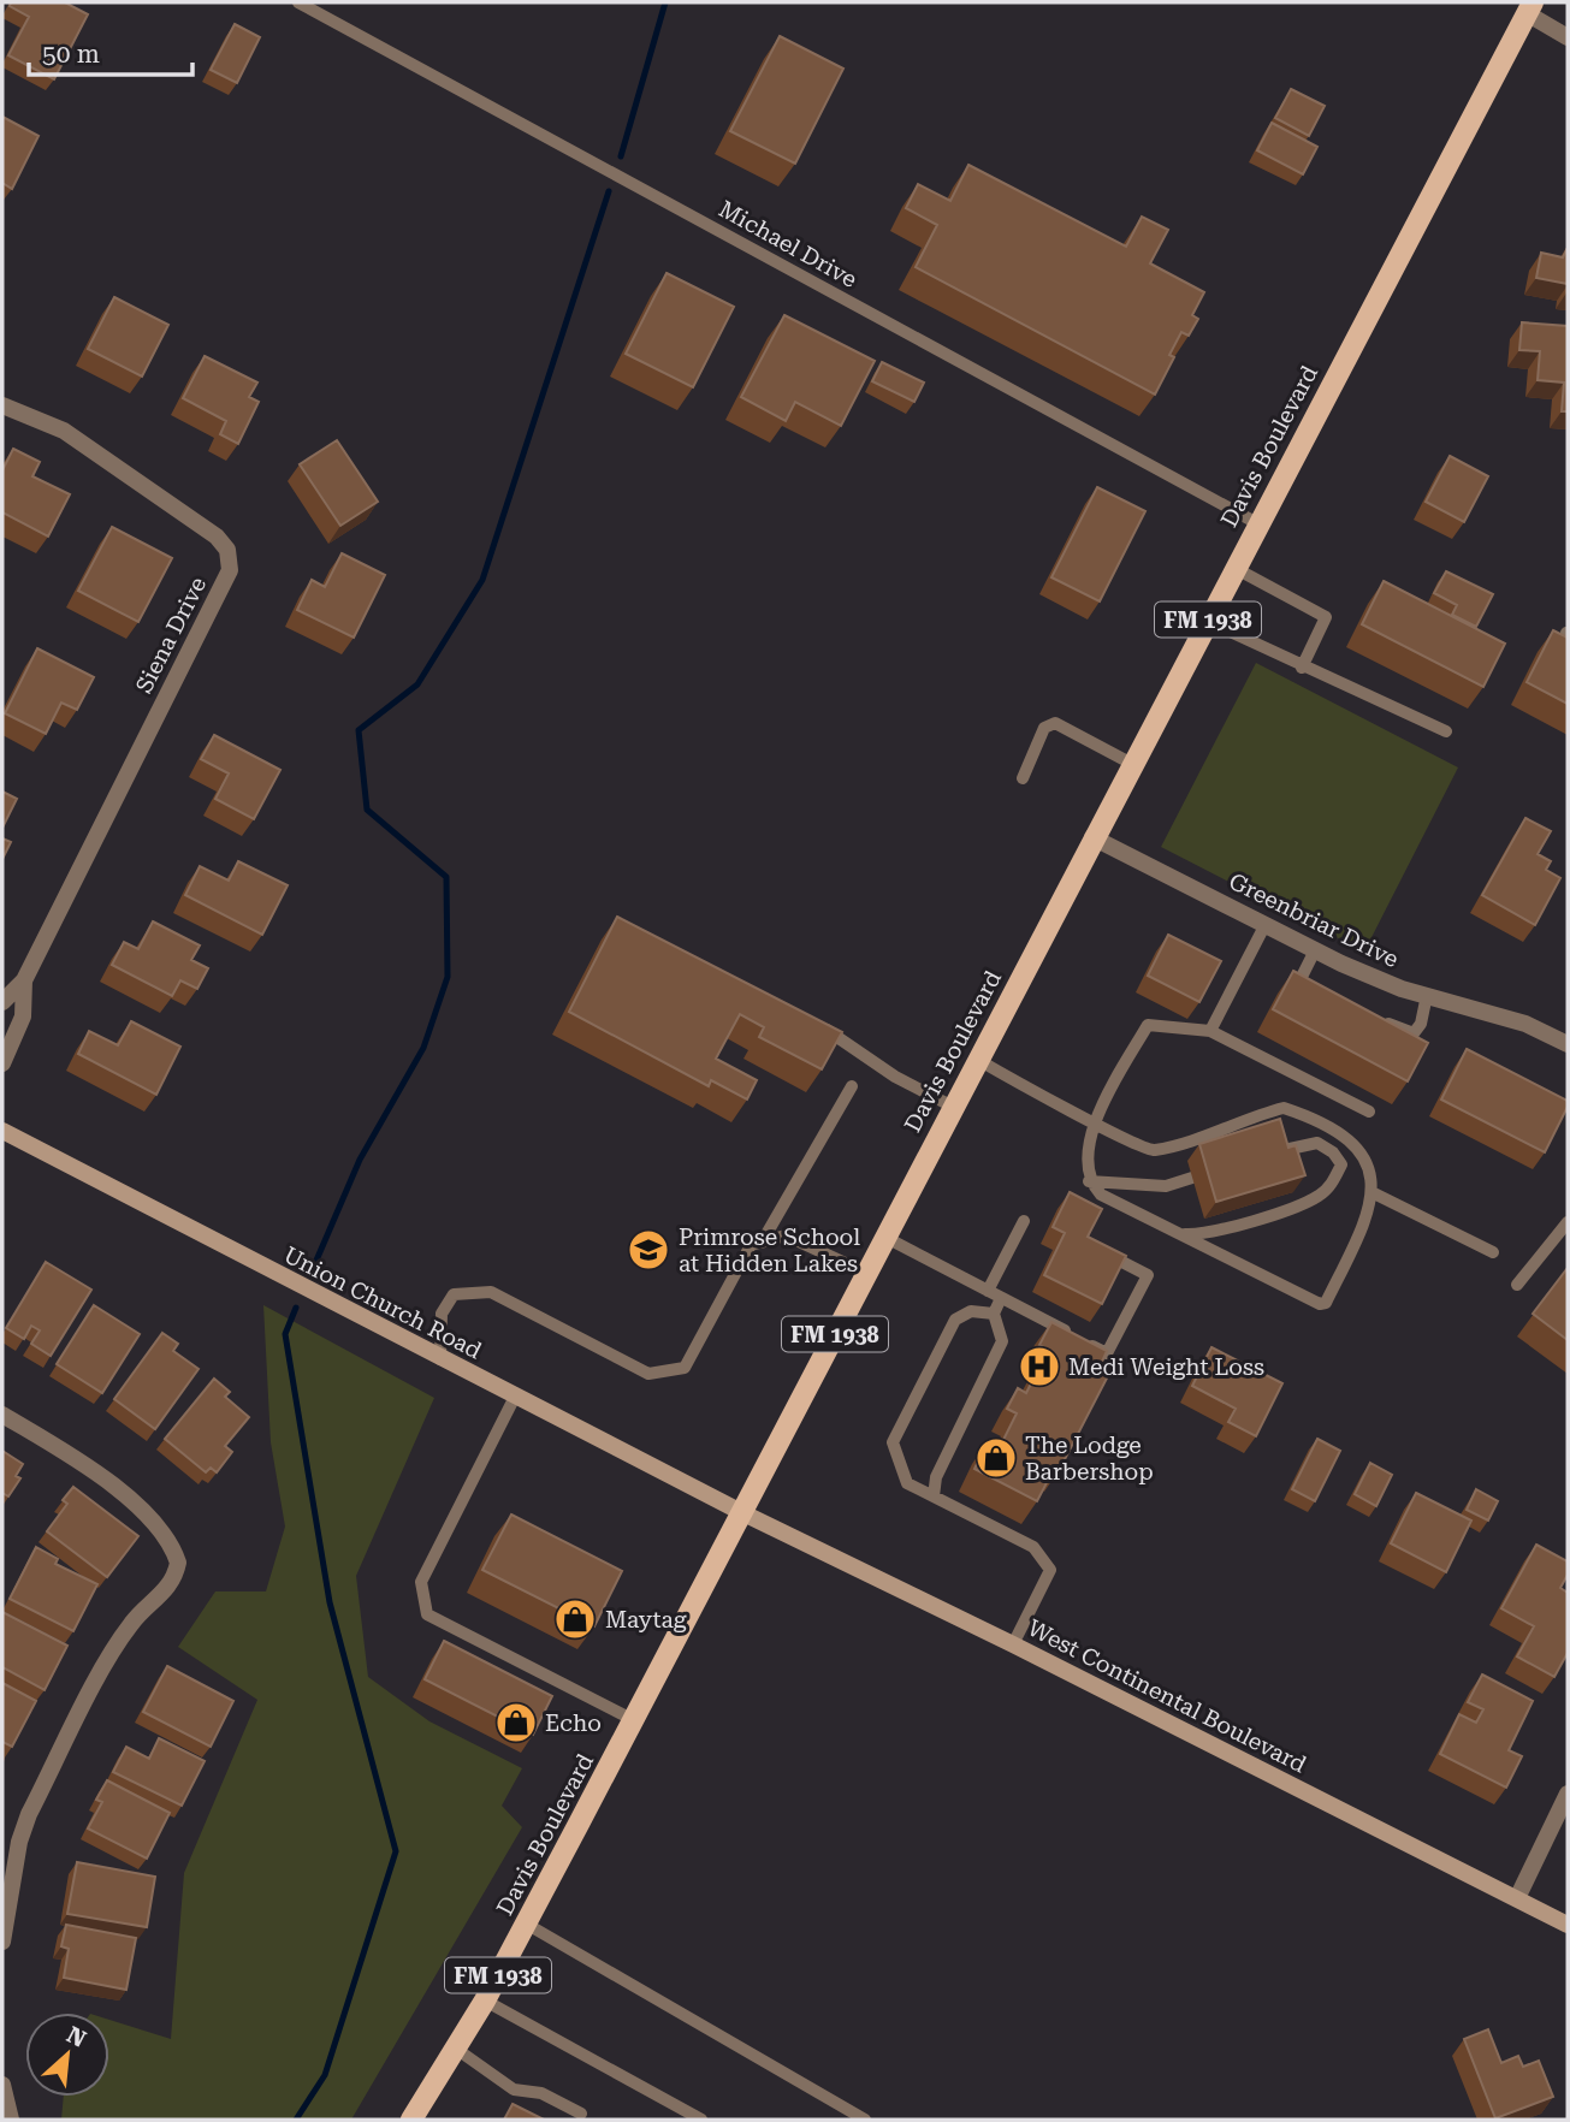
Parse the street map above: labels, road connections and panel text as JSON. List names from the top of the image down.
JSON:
{
  "streets": {
    "main road": [
      "Davis Boulevard",
      "FM 1938",
      "Union Church Road",
      "West Continental Boulevard"
    ],
    "street": ["Siena Drive", "Greenbriar Drive"],
    "lane": ["Michael Drive"]
  },
  "crossings": [
    ["Michael Drive", "Davis Boulevard"],
    ["Davis Boulevard", "Greenbriar Drive"],
    ["Davis Boulevard", "Union Church Road"],
    ["Davis Boulevard", "West Continental Boulevard"],
    ["Union Church Road", "West Continental Boulevard"]
  ],
  "places": {
    "school or university": ["Primrose School at Hidden Lakes"],
    "hospital": ["Medi Weight Loss"],
    "shop": ["The Lodge Barbershop", "Maytag", "Echo"]
  },
  "scale_bar": "50 m",
  "north": "top right"
}
